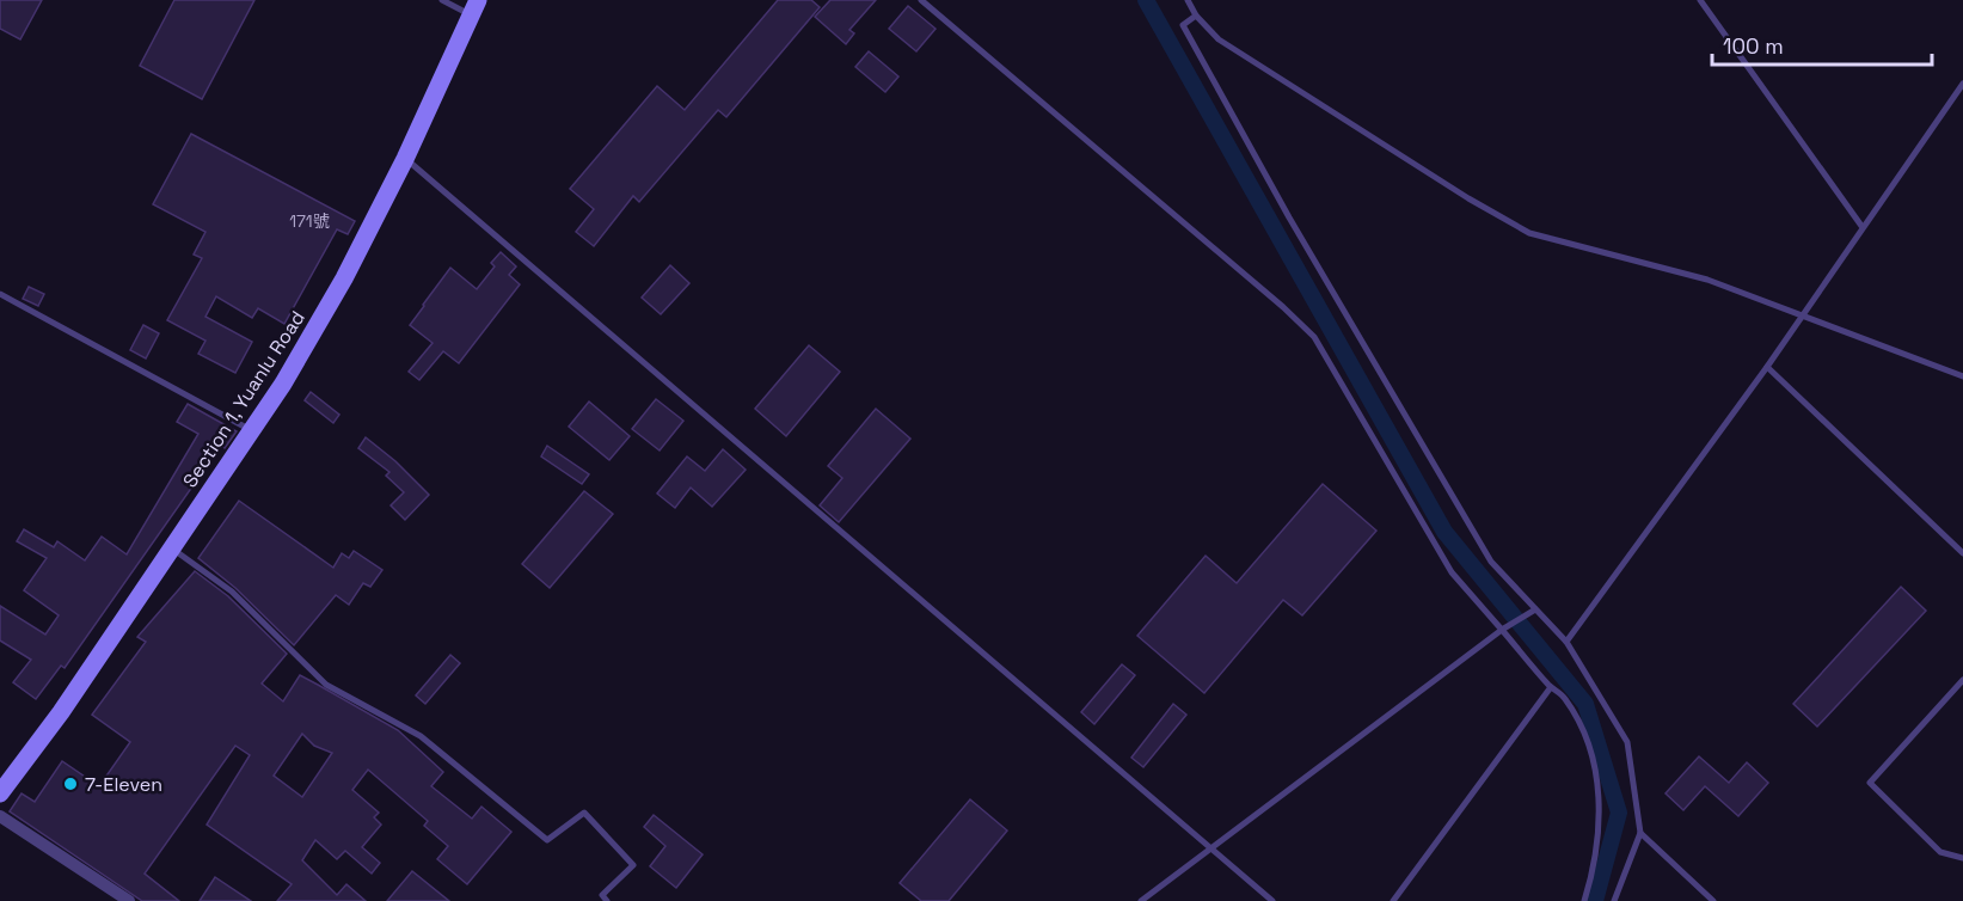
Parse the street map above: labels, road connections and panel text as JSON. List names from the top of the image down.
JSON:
{
  "streets": {
    "main road": ["Section 1, Yuanlu Road"]
  },
  "places": ["7-Eleven"],
  "house_numbers": ["171號"],
  "scale_bar": "100 m"
}
